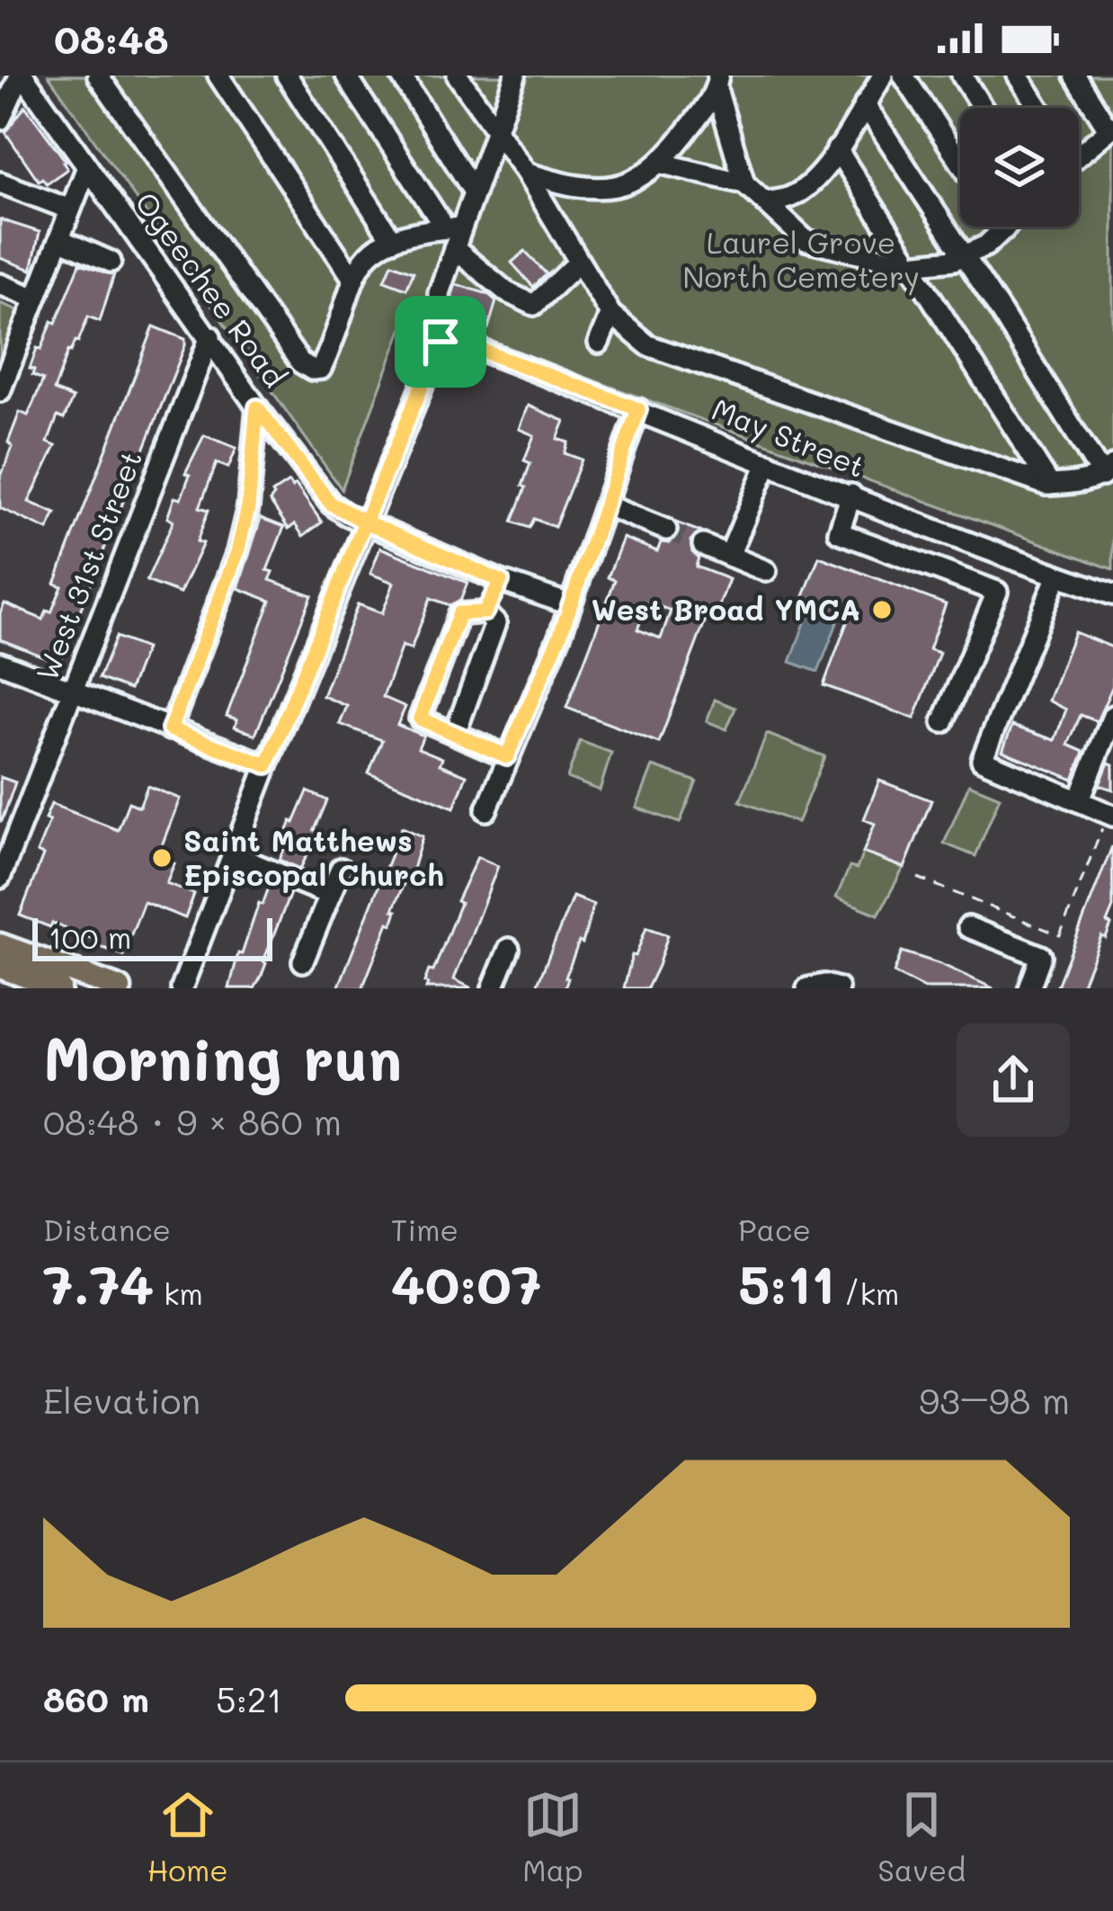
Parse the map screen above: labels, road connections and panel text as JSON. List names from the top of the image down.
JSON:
{
  "streets": {
    "street": ["Ogeechee Road", "May Street", "West 31st Street"]
  },
  "crossings": [
    ["Ogeechee Road", "West 31st Street"]
  ],
  "parks": ["Laurel Grove North Cemetery"],
  "places": ["West Broad YMCA", "Saint Matthews Episcopal Church"],
  "scale_bar": "100 m",
  "page": {
    "status": "08:48",
    "scale": "100 m",
    "heading": ["Morning run", "08:48 · 9 × 860 m"],
    "stats": [
      ["Distance", "7.74 km"],
      ["Time", "40:07"],
      ["Pace", "5:11 /km"]
    ],
    "chart": ["Elevation", "93–98 m"],
    "list": [
      {
        "name": "860 m",
        "note": "5:21"
      }
    ],
    "tabs": ["Home", "Map", "Saved"]
  }
}
